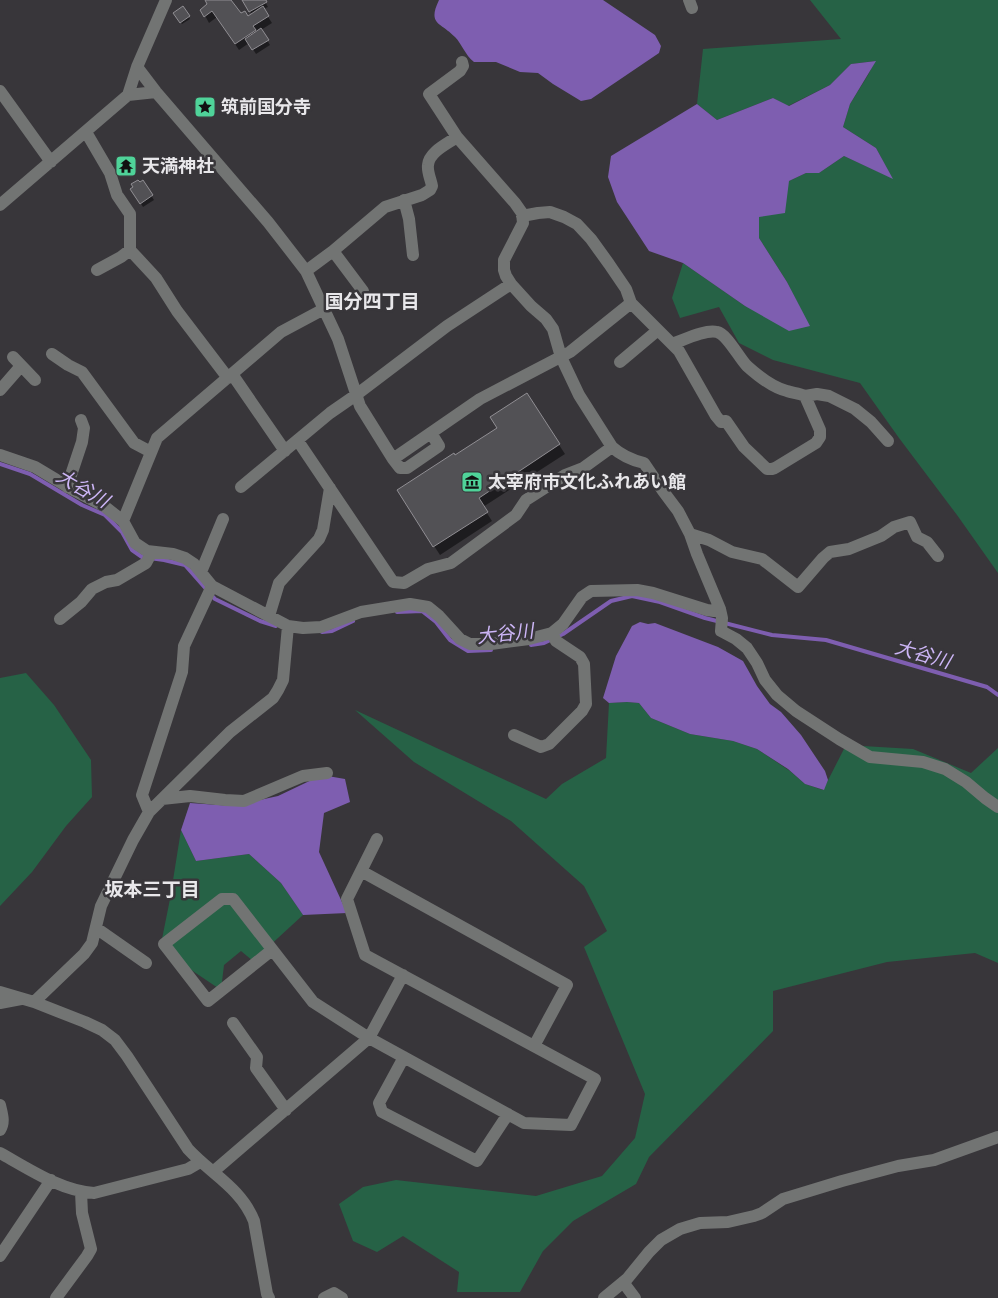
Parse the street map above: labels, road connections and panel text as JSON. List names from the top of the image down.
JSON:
{
  "districts": ["国分四丁目", "坂本三丁目"],
  "water": ["大谷川"],
  "places": {
    "place": ["筑前国分寺"],
    "temple": ["天満神社"],
    "museum": ["太宰府市文化ふれあい館"]
  }
}
